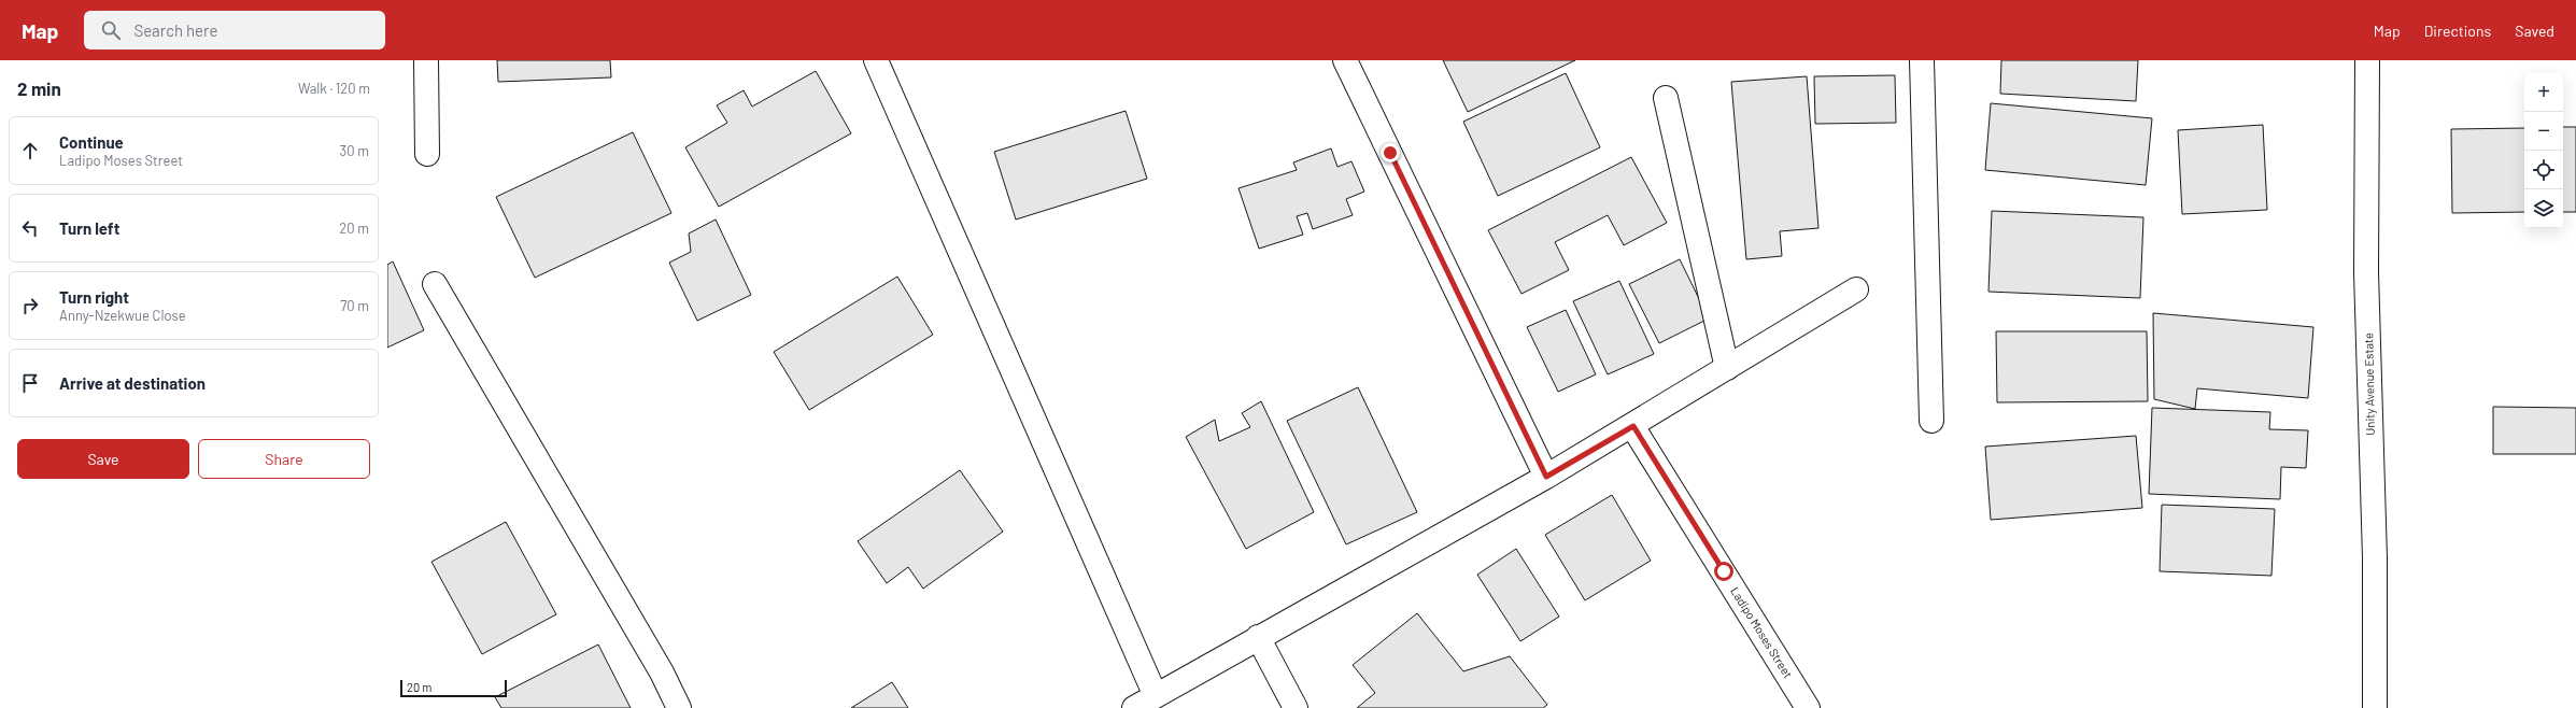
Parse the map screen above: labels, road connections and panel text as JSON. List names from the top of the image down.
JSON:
{
  "streets": {
    "street": ["Unity Avenue Estate", "Ladipo Moses Street"]
  },
  "scale_bar": "20 m",
  "page": {
    "header": "Map",
    "search": "Search here",
    "nav": ["Map", "Directions", "Saved"],
    "heading": ["2 min", "Walk · 120 m"],
    "map_buttons": ["+", "−"],
    "list": [
      ["Continue", "Ladipo Moses Street", "30 m"],
      ["Turn left", "20 m"],
      ["Turn right", "Anny-Nzekwue Close", "70 m"],
      "Arrive at destination"
    ],
    "buttons": ["Save", "Share"],
    "scale": "20 m"
  }
}
